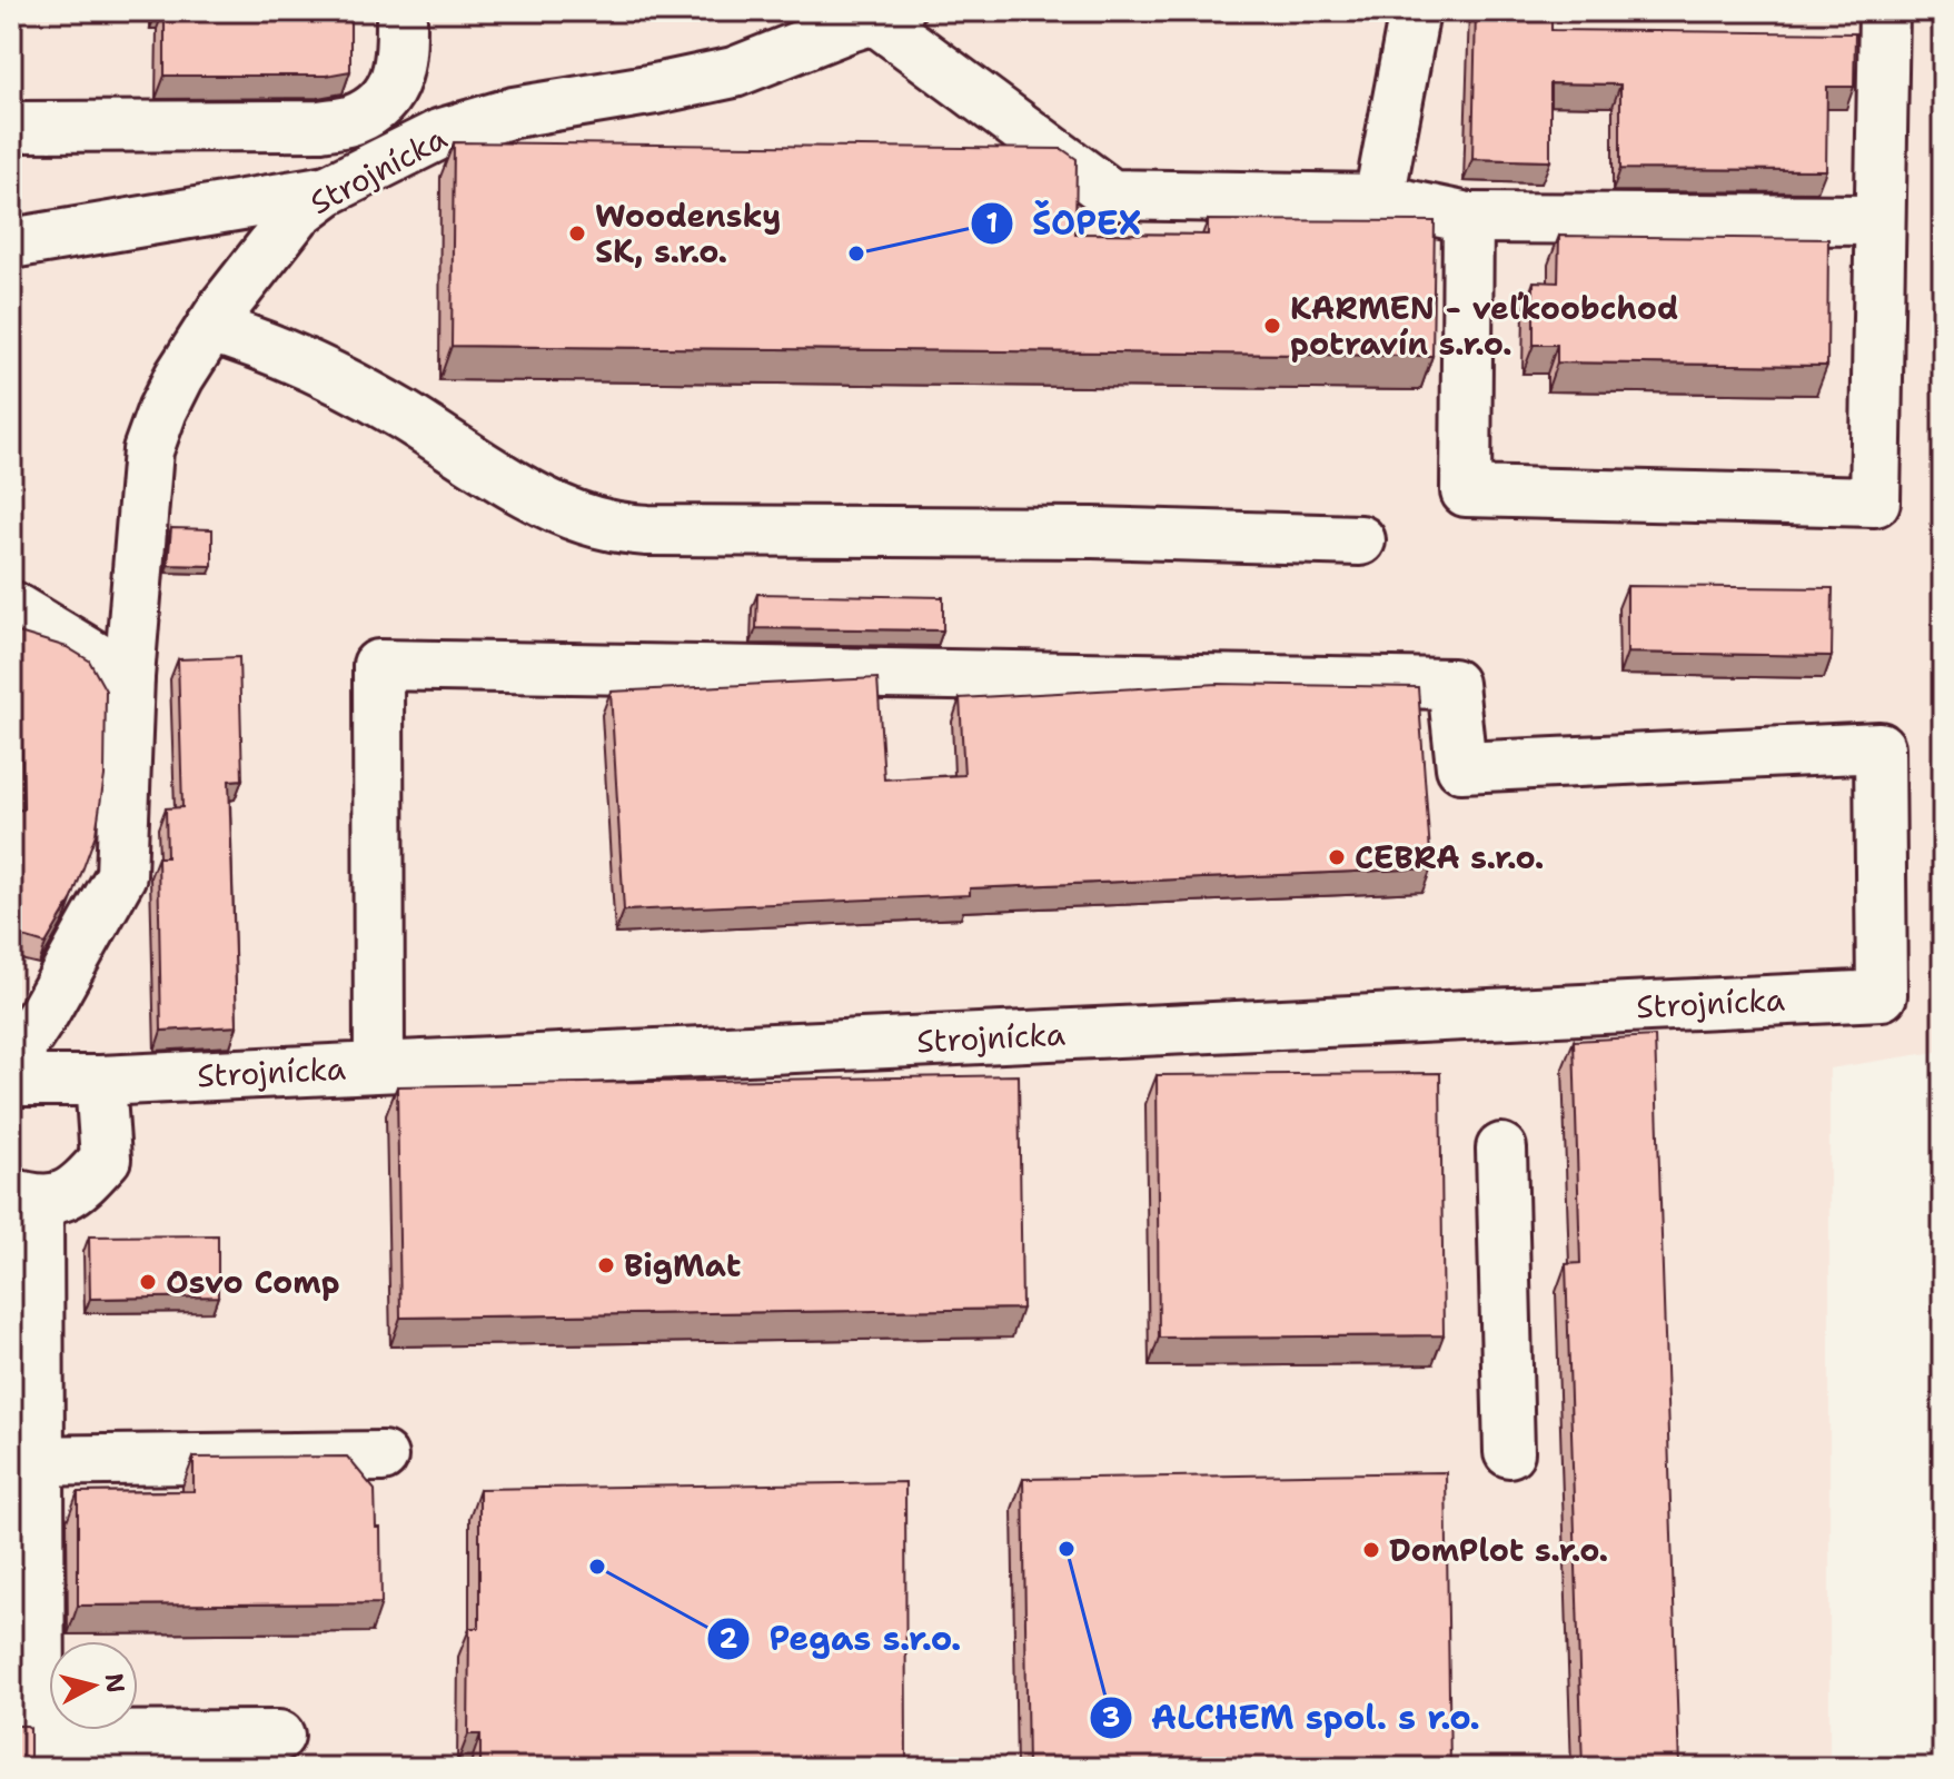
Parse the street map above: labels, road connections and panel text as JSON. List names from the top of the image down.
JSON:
{
  "streets": {
    "lane": ["Strojnícka"]
  },
  "places": [
    "Woodensky SK, s.r.o.",
    "ŠOPEX",
    "KARMEN - veľkoobchod potravín s.r.o.",
    "CEBRA s.r.o.",
    "BigMat",
    "Osvo Comp",
    "ALCHEM spol. s r.o.",
    "DomPlot s.r.o.",
    "Pegas s.r.o."
  ],
  "north": "right"
}
